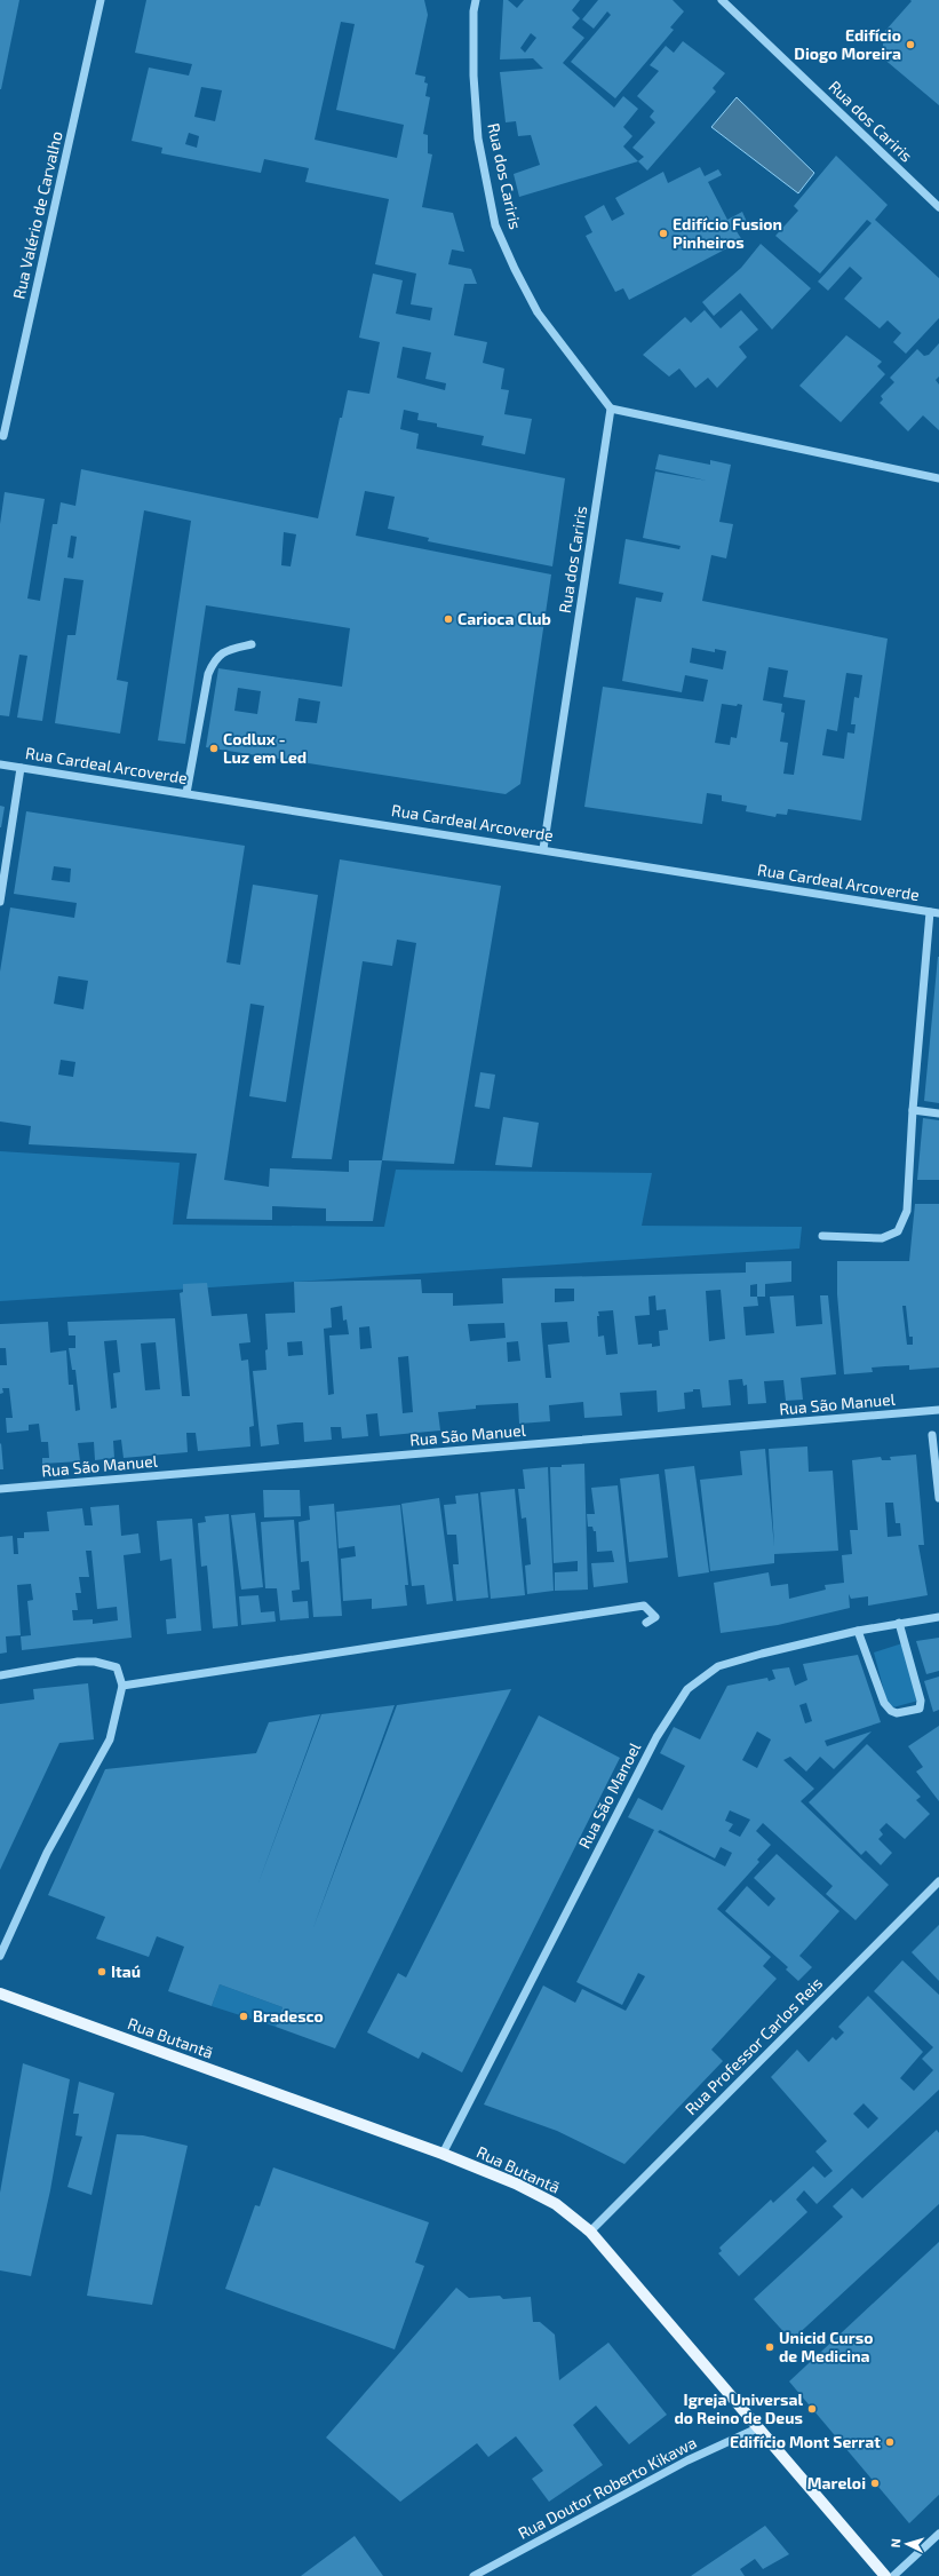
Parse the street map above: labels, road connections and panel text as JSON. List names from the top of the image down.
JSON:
{
  "streets": {
    "main road": ["Rua Butantã"],
    "street": [
      "Rua dos Cariris",
      "Rua Valério de Carvalho",
      "Rua Cardeal Arcoverde",
      "Rua São Manuel",
      "Rua São Manoel",
      "Rua Professor Carlos Reis",
      "Rua Doutor Roberto Kikawa"
    ]
  },
  "crossings": [
    ["Rua dos Cariris", "Rua Cardeal Arcoverde"],
    ["Rua São Manoel", "Rua Butantã"],
    ["Rua Butantã", "Rua Professor Carlos Reis"],
    ["Rua Butantã", "Rua Doutor Roberto Kikawa"]
  ],
  "places": [
    "Edifício Diogo Moreira",
    "Edifício Fusion Pinheiros",
    "Carioca Club",
    "Codlux - Luz em Led",
    "Itaú",
    "Bradesco",
    "Unicid Curso de Medicina",
    "Igreja Universal do Reino de Deus",
    "Edifício Mont Serrat",
    "Mareloi"
  ],
  "north": "left"
}
